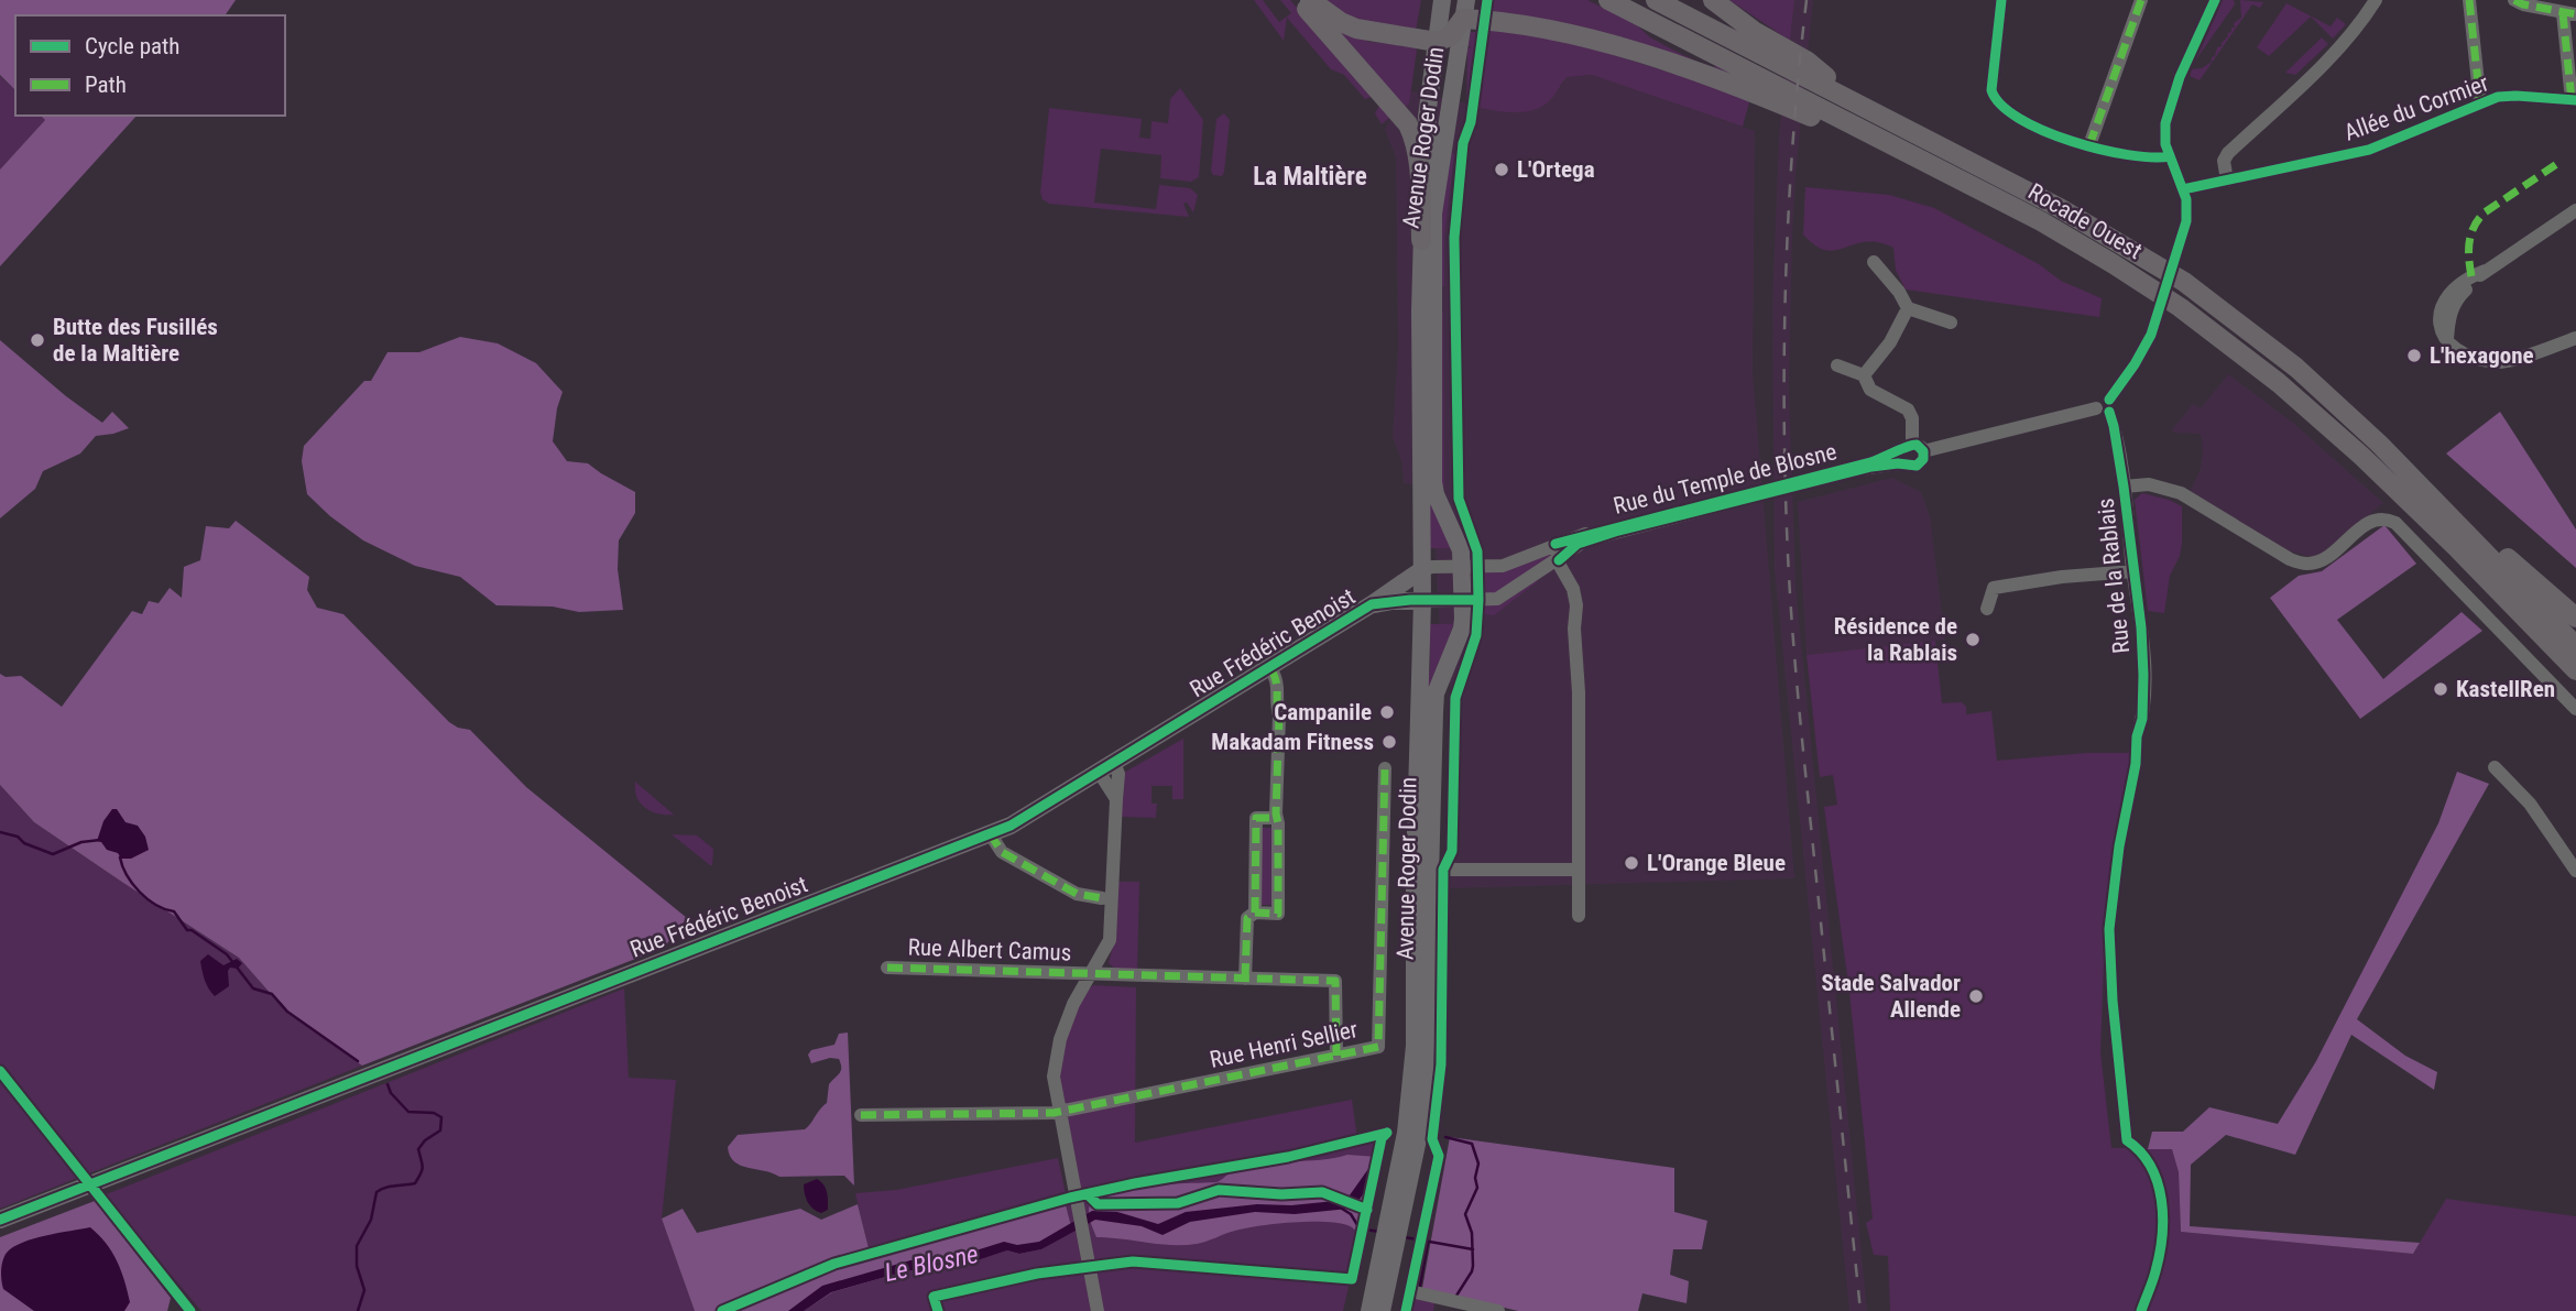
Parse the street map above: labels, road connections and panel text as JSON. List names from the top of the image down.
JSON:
{
  "streets": {
    "highway": ["Rocade Ouest"],
    "main road": ["Avenue Roger Dodin", "Rue Frédéric Benoist"],
    "street": [
      "Allée du Cormier",
      "Rue du Temple de Blosne",
      "Rue de la Rablais",
      "Rue Albert Camus",
      "Rue Henri Sellier"
    ]
  },
  "crossings": [
    ["Avenue Roger Dodin", "Rue du Temple de Blosne"],
    ["Avenue Roger Dodin", "Rue Frédéric Benoist"],
    ["Rue du Temple de Blosne", "Rue de la Rablais"],
    ["Rue du Temple de Blosne", "Rue Frédéric Benoist"],
    ["Rue Albert Camus", "Rue Henri Sellier"]
  ],
  "districts": ["La Maltière"],
  "water": ["Le Blosne"],
  "places": [
    "L'Ortega",
    "Butte des Fusillés de la Maltière",
    "L'hexagone",
    "Résidence de la Rablais",
    "KastellRen",
    "Campanile",
    "Makadam Fitness",
    "L'Orange Bleue",
    "Stade Salvador Allende"
  ],
  "legend": ["Cycle path", "Path"]
}
